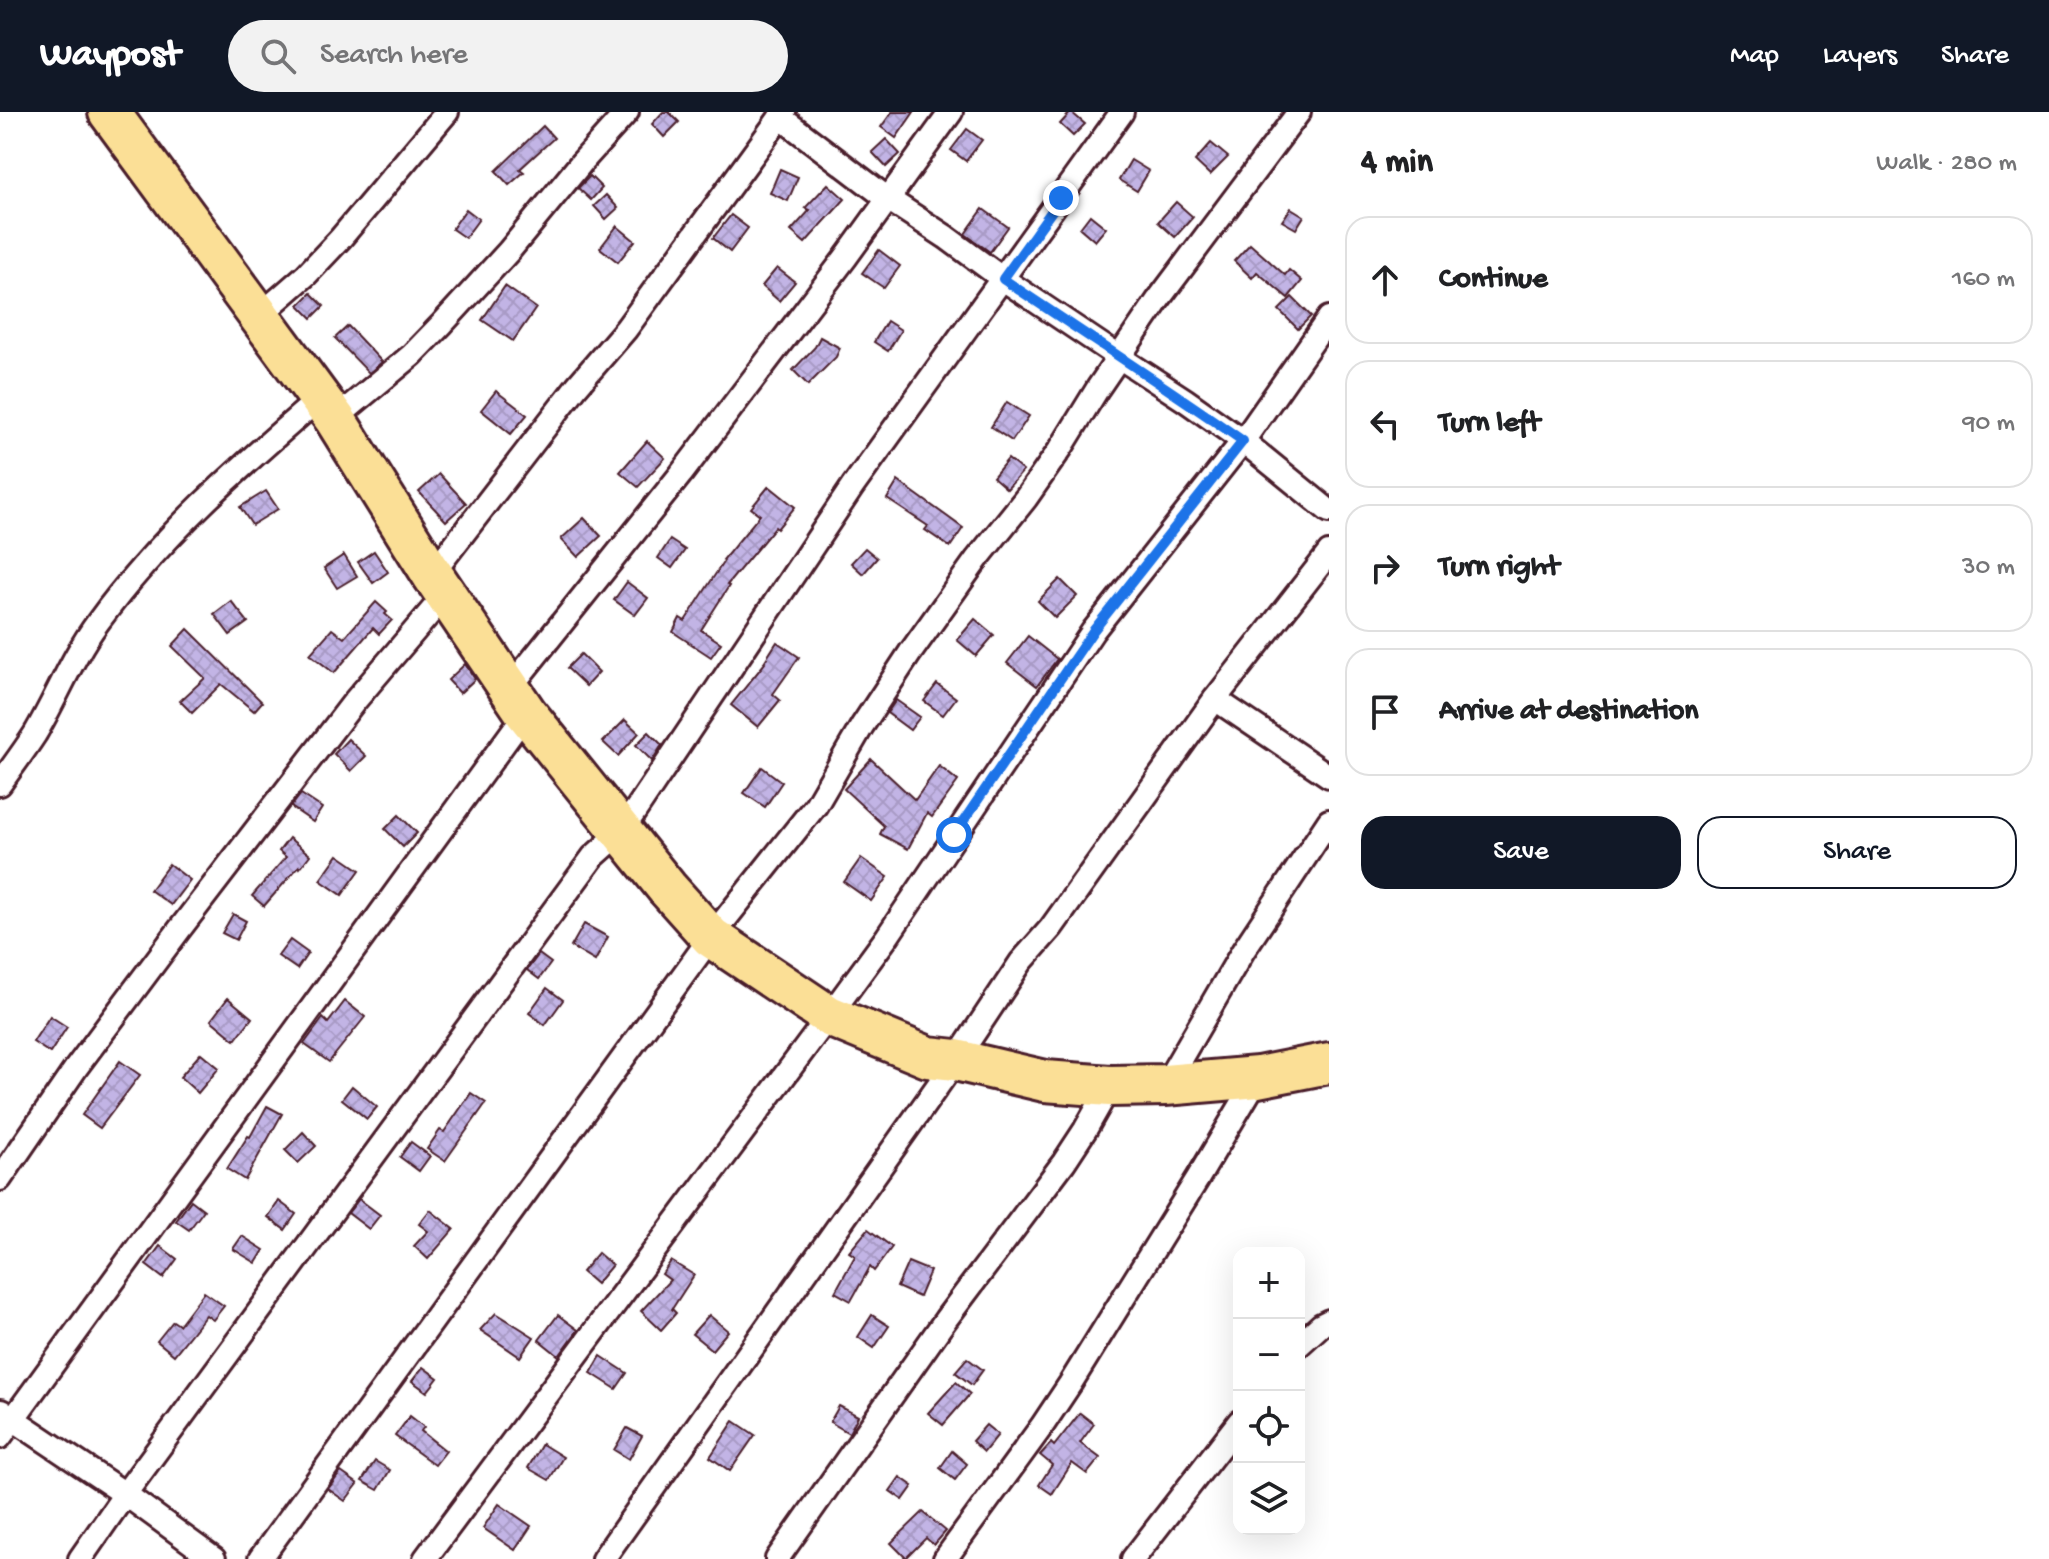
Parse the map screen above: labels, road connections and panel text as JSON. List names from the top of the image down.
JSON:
{
  "page": {
    "header": "Waypost",
    "search": "Search here",
    "nav": ["Map", "Layers", "Share"],
    "heading": ["4 min", "Walk · 280 m"],
    "list": [
      ["Continue", "160 m"],
      ["Turn left", "90 m"],
      ["Turn right", "30 m"],
      "Arrive at destination"
    ],
    "buttons": ["Save", "Share"],
    "map_buttons": ["+", "−"]
  }
}
